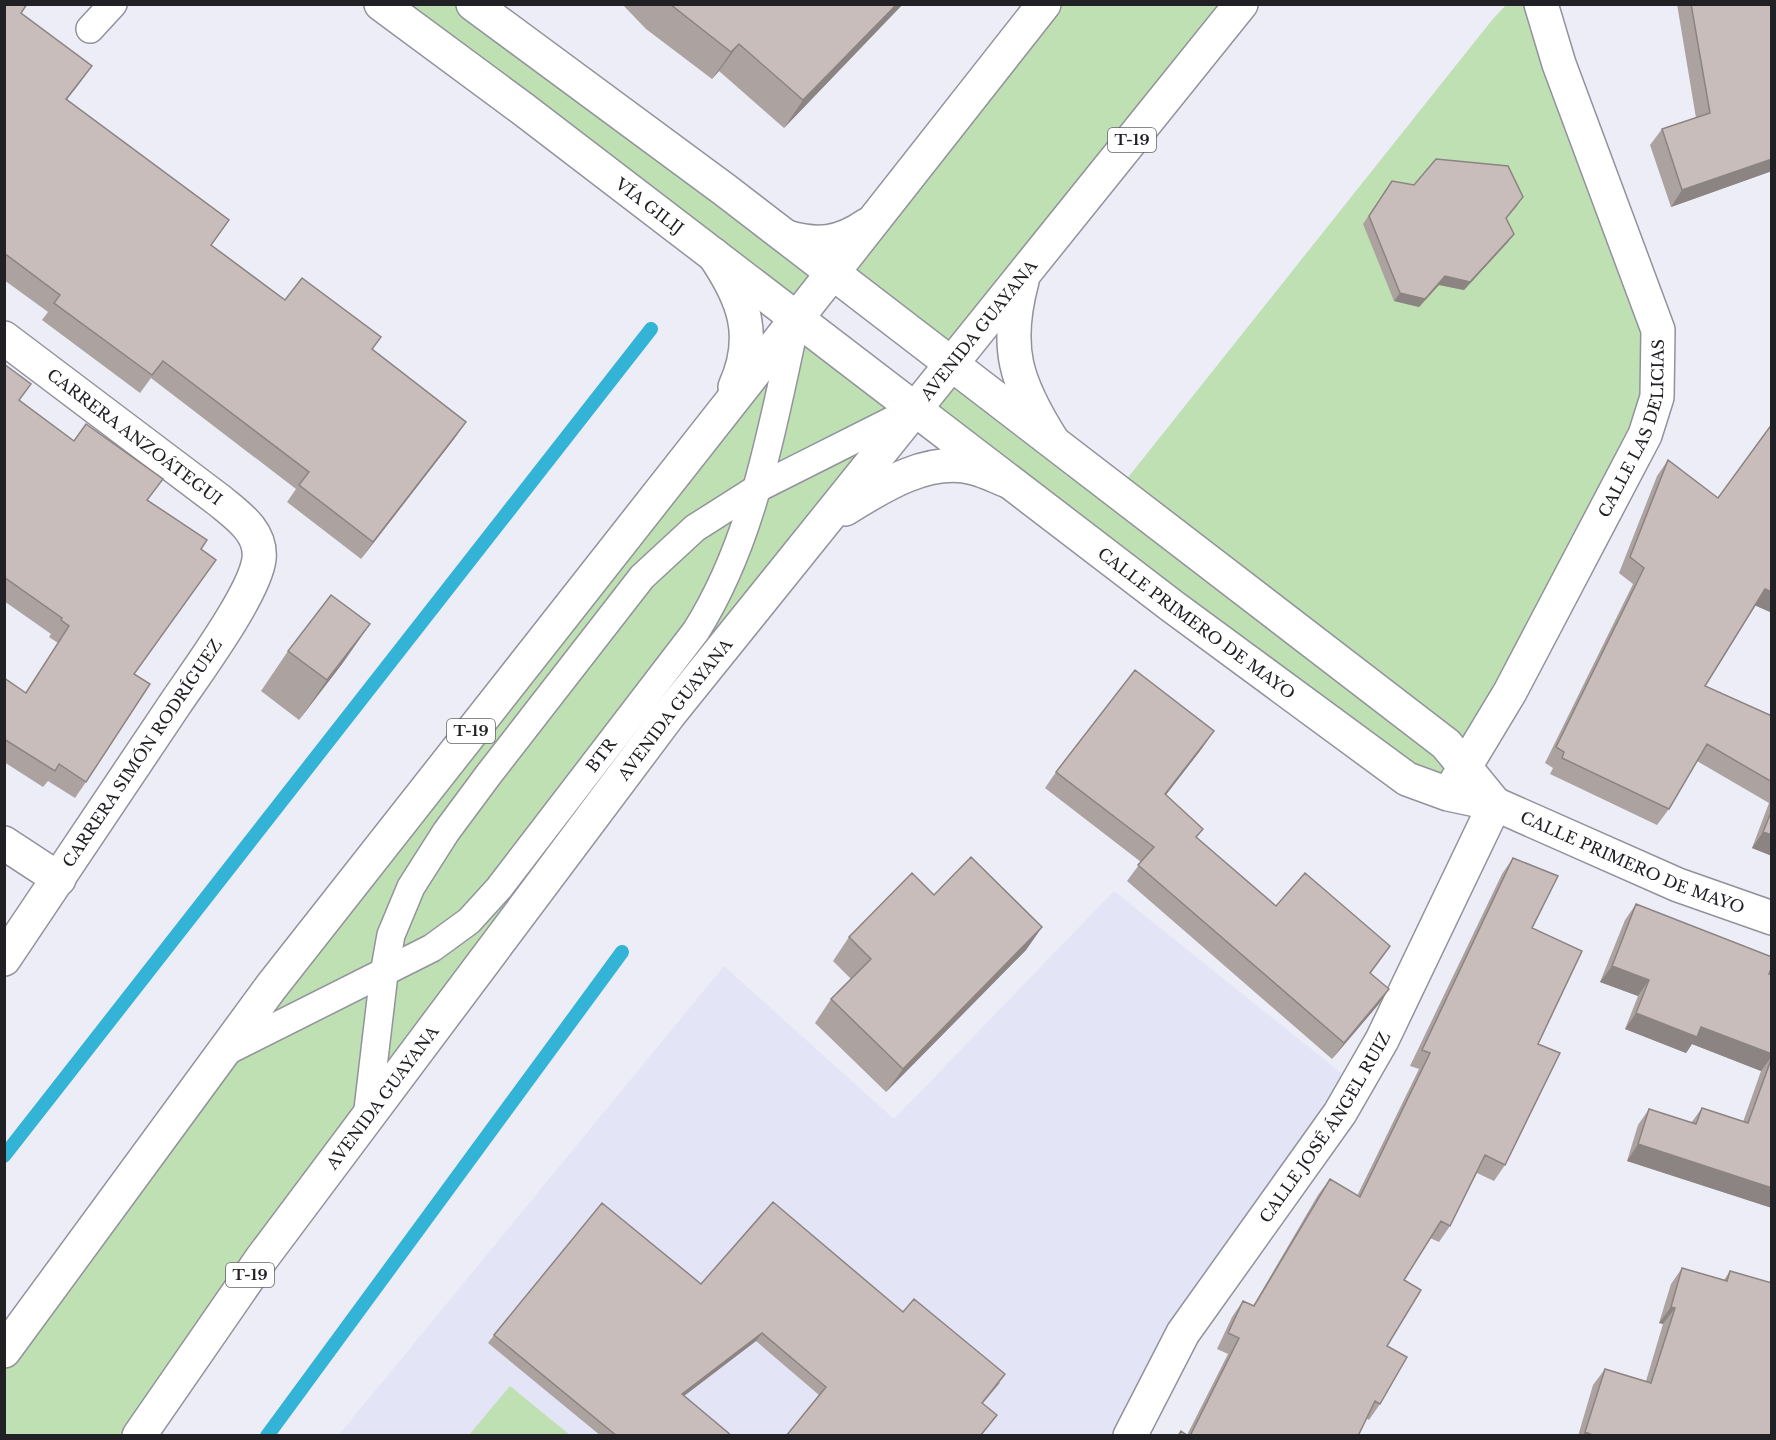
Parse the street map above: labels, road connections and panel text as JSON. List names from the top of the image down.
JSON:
{
  "streets": {
    "main road": [
      "T-19",
      "VÍA GILIJ",
      "AVENIDA GUAYANA",
      "CALLE LAS DELICIAS",
      "CARRERA ANZOÁTEGUI",
      "CALLE PRIMERO DE MAYO",
      "CARRERA SIMÓN RODRÍGUEZ",
      "CALLE JOSÉ ÁNGEL RUIZ"
    ],
    "lane": ["BTR"]
  },
  "crossings": [
    ["T-19", "VÍA GILIJ"],
    ["T-19", "AVENIDA GUAYANA"],
    ["T-19", "CALLE PRIMERO DE MAYO"],
    ["T-19", "BTR"],
    ["VÍA GILIJ", "AVENIDA GUAYANA"],
    ["VÍA GILIJ", "CALLE PRIMERO DE MAYO"],
    ["VÍA GILIJ", "BTR"],
    ["AVENIDA GUAYANA", "CALLE PRIMERO DE MAYO"],
    ["CALLE LAS DELICIAS", "CALLE PRIMERO DE MAYO"],
    ["CARRERA ANZOÁTEGUI", "CARRERA SIMÓN RODRÍGUEZ"],
    ["CALLE PRIMERO DE MAYO", "CALLE JOSÉ ÁNGEL RUIZ"]
  ]
}
